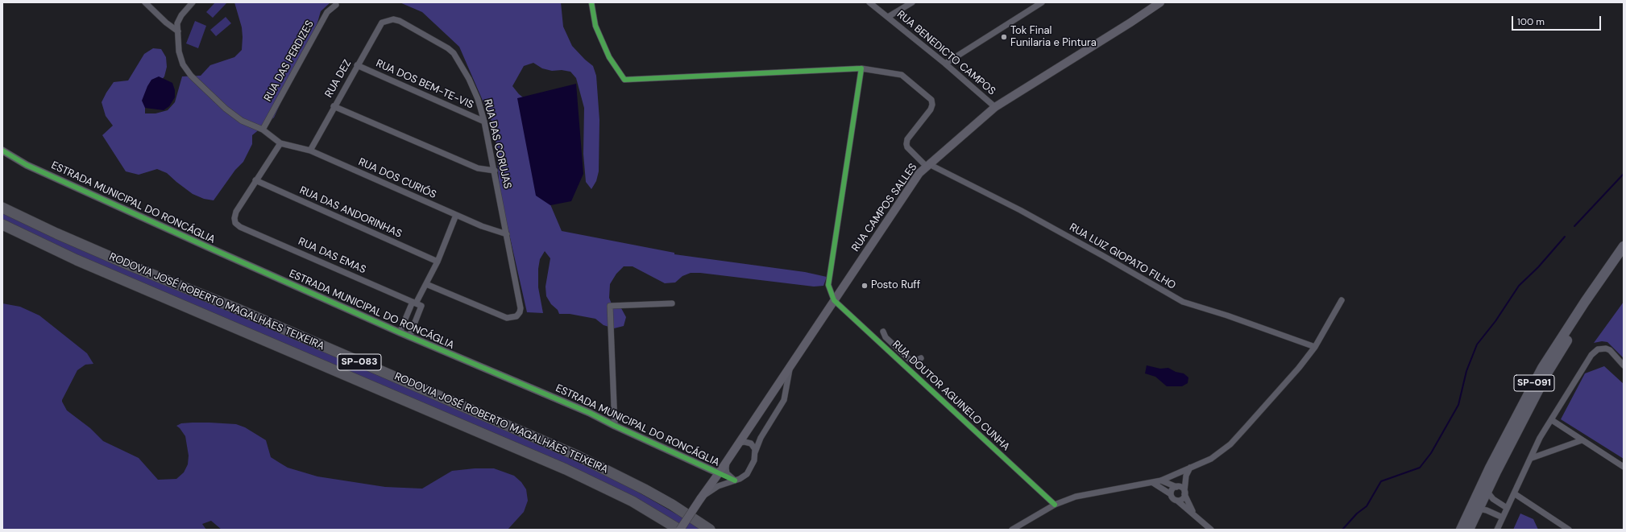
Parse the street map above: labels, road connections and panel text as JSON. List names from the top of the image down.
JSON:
{
  "streets": {
    "highway": ["RODOVIA JOSÉ ROBERTO MAGALHÃES TEIXEIRA", "SP-083"],
    "main road": ["RUA CAMPOS SALLES", "SP-091"],
    "street": [
      "RUA BENEDICTO CAMPOS",
      "RUA DAS PERDIZES",
      "RUA DEZ",
      "RUA DOS BEM-TE-VIS",
      "RUA DAS CORUJAS",
      "RUA DOS CURIÓS",
      "ESTRADA MUNICIPAL DO RONCÁGLIA",
      "RUA DAS ANDORINHAS",
      "RUA DAS EMAS",
      "RUA LUIZ GIOPATO FILHO",
      "RUA DOUTOR AGUINELO CUNHA"
    ]
  },
  "crossings": [
    ["RUA BENEDICTO CAMPOS", "RUA CAMPOS SALLES"],
    ["RUA DEZ", "RUA DOS BEM-TE-VIS"],
    ["RUA DEZ", "RUA DAS CORUJAS"],
    ["RUA DEZ", "RUA DOS CURIÓS"],
    ["RUA DOS BEM-TE-VIS", "RUA DAS CORUJAS"],
    ["RUA DAS CORUJAS", "RUA DOS CURIÓS"],
    ["ESTRADA MUNICIPAL DO RONCÁGLIA", "RUA CAMPOS SALLES"],
    ["RUA CAMPOS SALLES", "RUA LUIZ GIOPATO FILHO"],
    ["RUA CAMPOS SALLES", "RODOVIA JOSÉ ROBERTO MAGALHÃES TEIXEIRA"],
    ["RUA CAMPOS SALLES", "RUA DOUTOR AGUINELO CUNHA"],
    ["RUA DAS ANDORINHAS", "RUA DAS EMAS"]
  ],
  "places": ["Tok Final Funilaria e Pintura", "Posto Ruff"],
  "scale_bar": "100 m"
}
